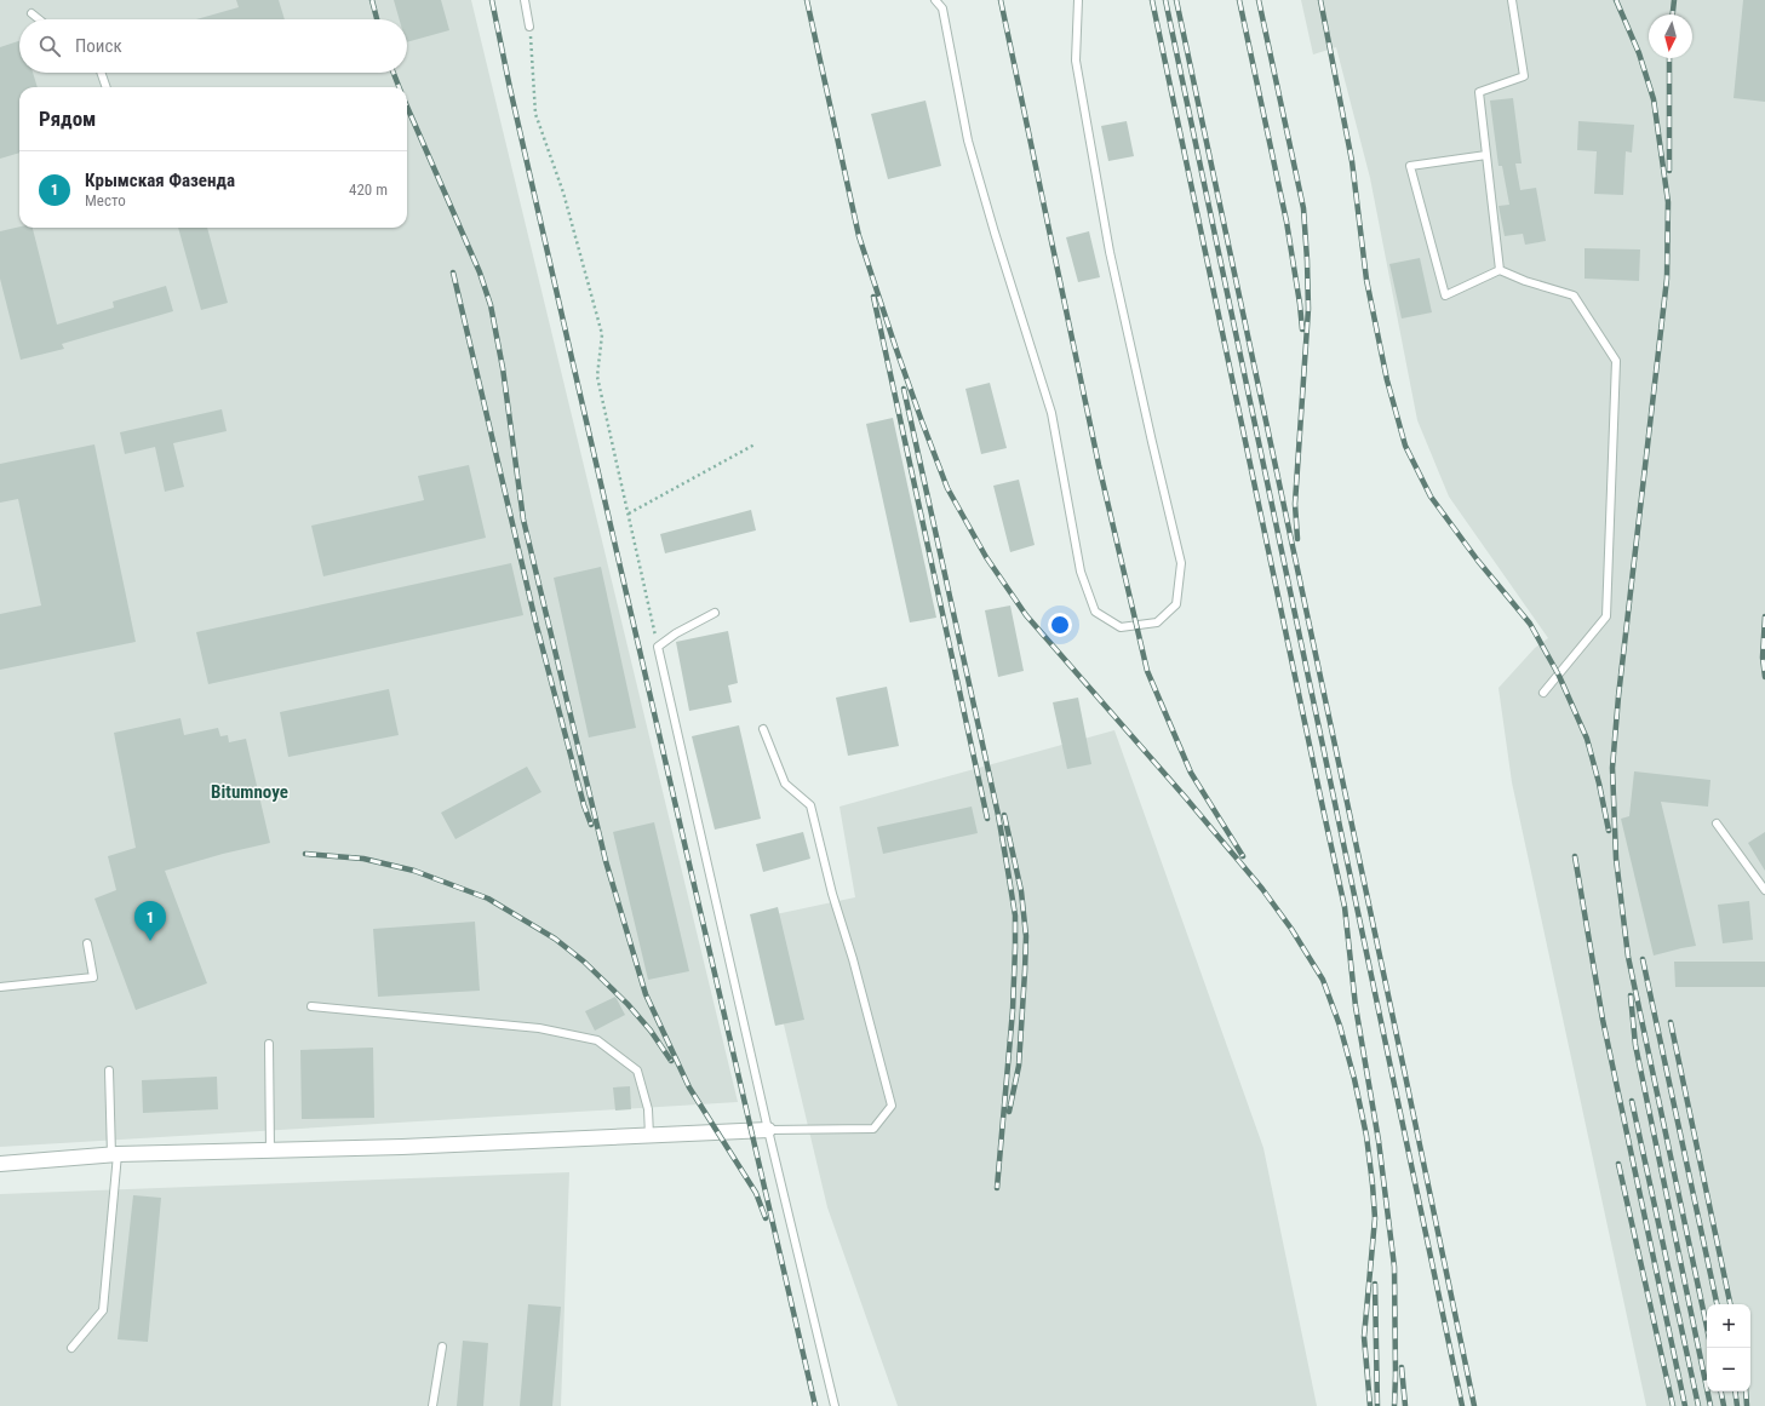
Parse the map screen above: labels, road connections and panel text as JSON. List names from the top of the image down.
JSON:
{
  "districts": ["Bitumnoye"],
  "north": "bottom",
  "page": {
    "search": "Поиск",
    "heading": "Рядом",
    "list": [
      {
        "mark": "1",
        "name": "Крымская Фазенда",
        "note": "Место",
        "value": "420 m"
      }
    ],
    "pins": "1",
    "map_buttons": ["+", "−"]
  }
}
